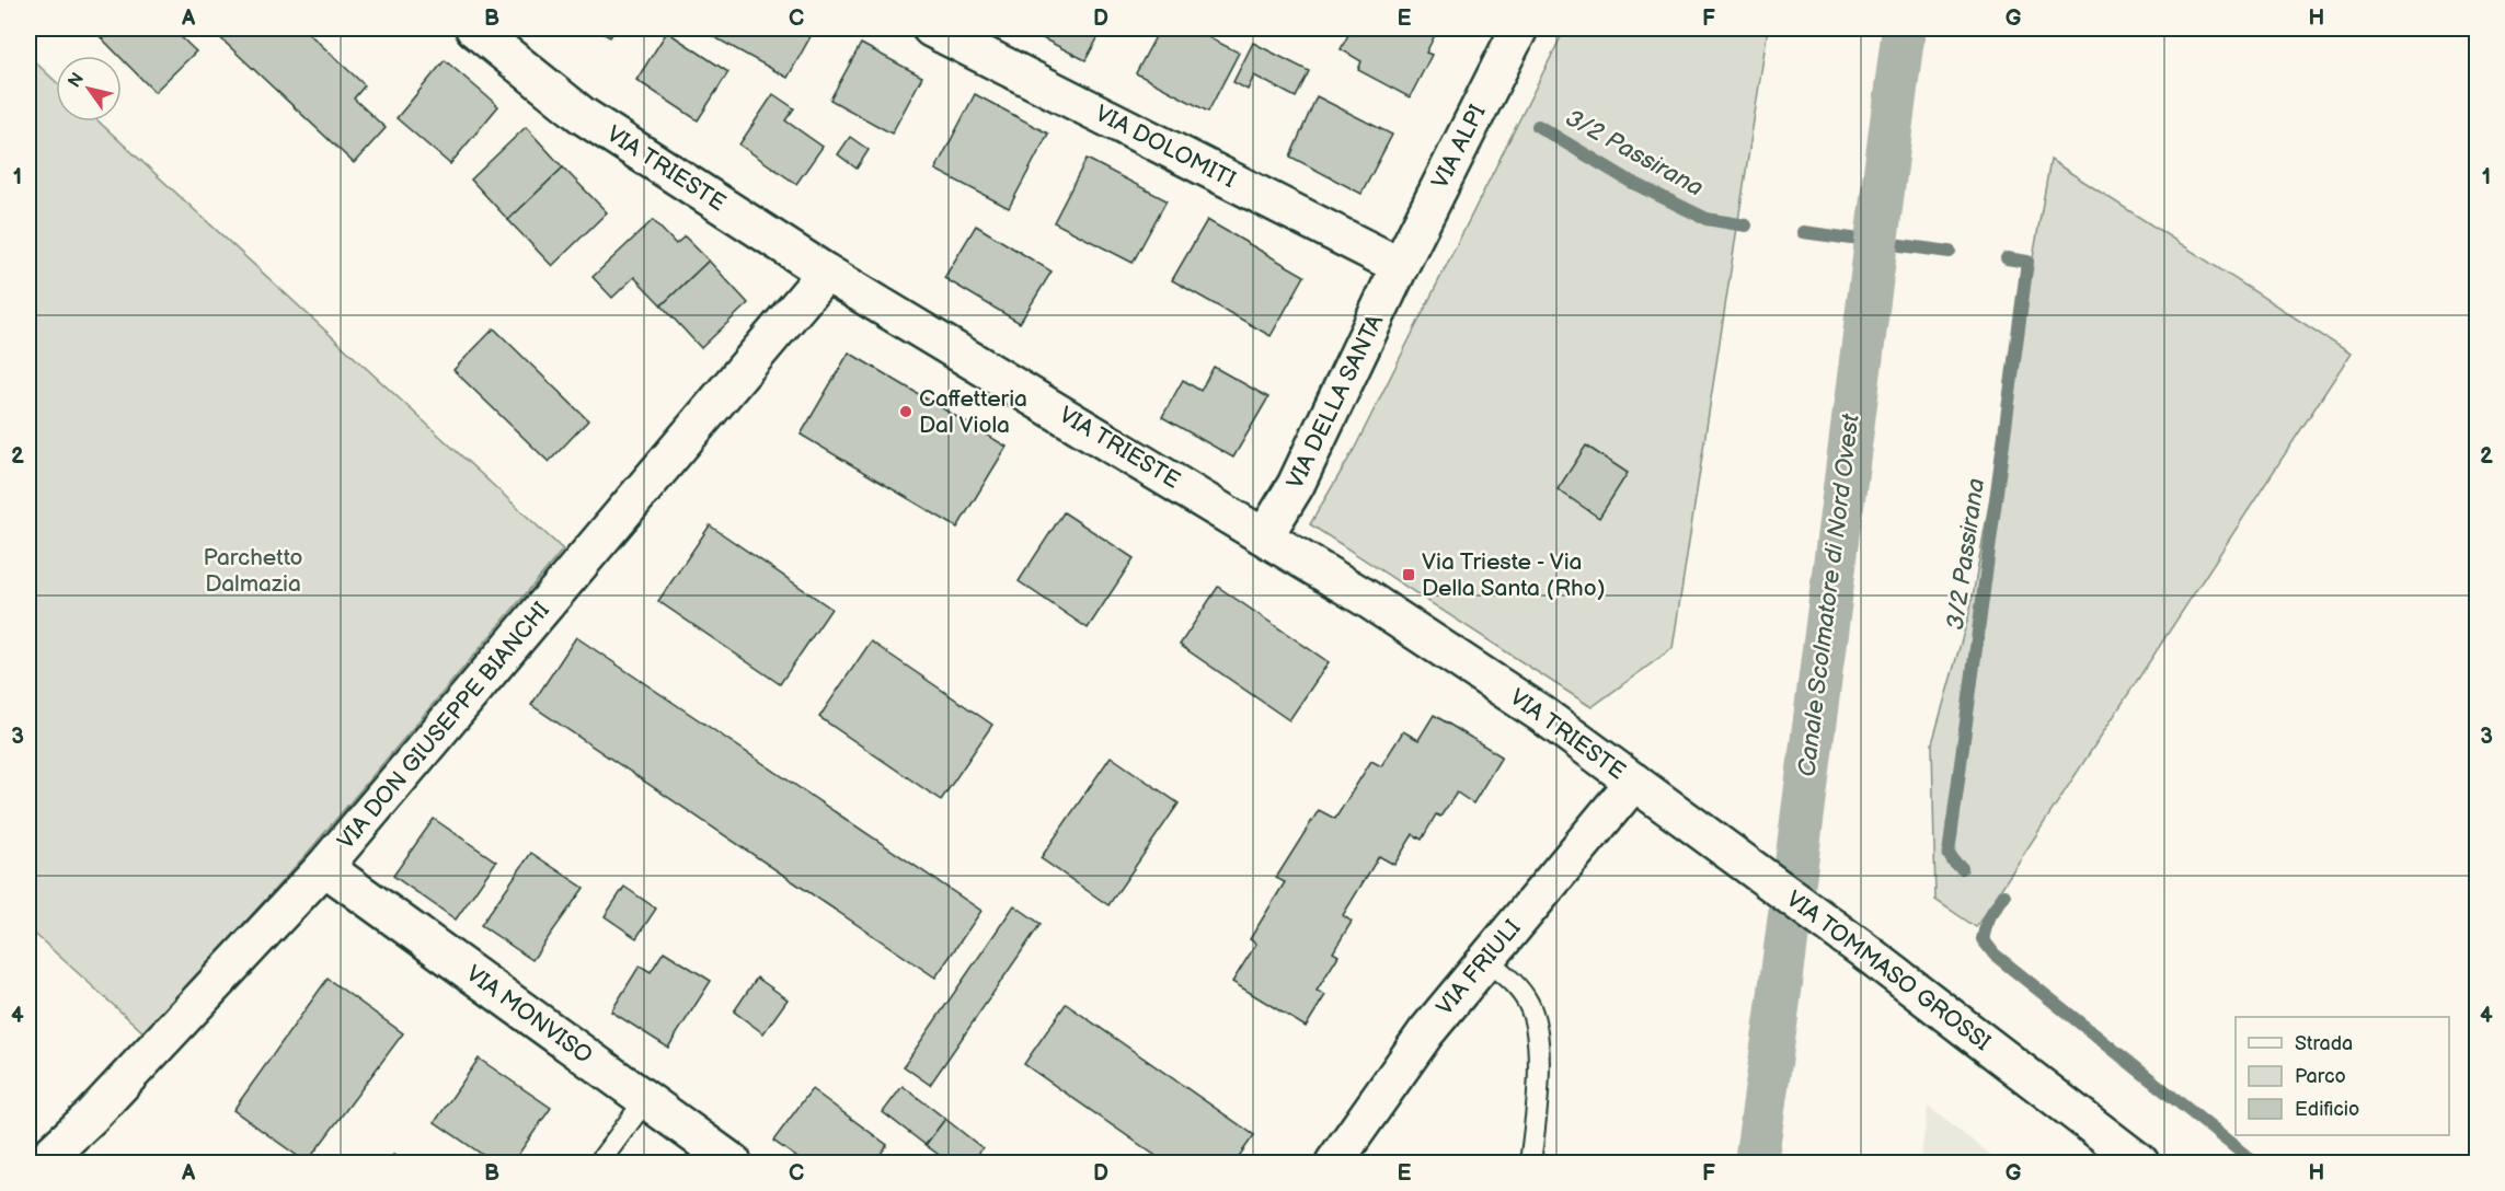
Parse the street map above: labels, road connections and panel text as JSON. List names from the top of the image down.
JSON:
{
  "streets": {
    "street": [
      "VIA DOLOMITI",
      "VIA ALPI",
      "VIA TRIESTE",
      "VIA DELLA SANTA",
      "VIA DON GIUSEPPE BIANCHI",
      "VIA FRIULI",
      "VIA TOMMASO GROSSI",
      "VIA MONVISO"
    ]
  },
  "crossings": [
    ["VIA DOLOMITI", "VIA ALPI"],
    ["VIA DOLOMITI", "VIA DELLA SANTA"],
    ["VIA ALPI", "VIA DELLA SANTA"],
    ["VIA TRIESTE", "VIA DELLA SANTA"],
    ["VIA TRIESTE", "VIA DON GIUSEPPE BIANCHI"],
    ["VIA TRIESTE", "VIA FRIULI"],
    ["VIA TRIESTE", "VIA TOMMASO GROSSI"],
    ["VIA DON GIUSEPPE BIANCHI", "VIA MONVISO"],
    ["VIA FRIULI", "VIA TOMMASO GROSSI"]
  ],
  "water": ["3/2 Passirana", "Canale Scolmatore di Nord Ovest"],
  "parks": ["Parchetto Dalmazia"],
  "places": {
    "other": ["Caffetteria Dal Viola"],
    "transit": ["Via Trieste - Via Della Santa (Rho)"]
  },
  "legend": ["Strada", "Parco", "Edificio"],
  "north": "top left",
  "grid": {
    "columns": [
      "A",
      "B",
      "C",
      "D",
      "E",
      "F",
      "G",
      "H"
    ],
    "rows": [
      "1",
      "2",
      "3",
      "4"
    ]
  }
}
